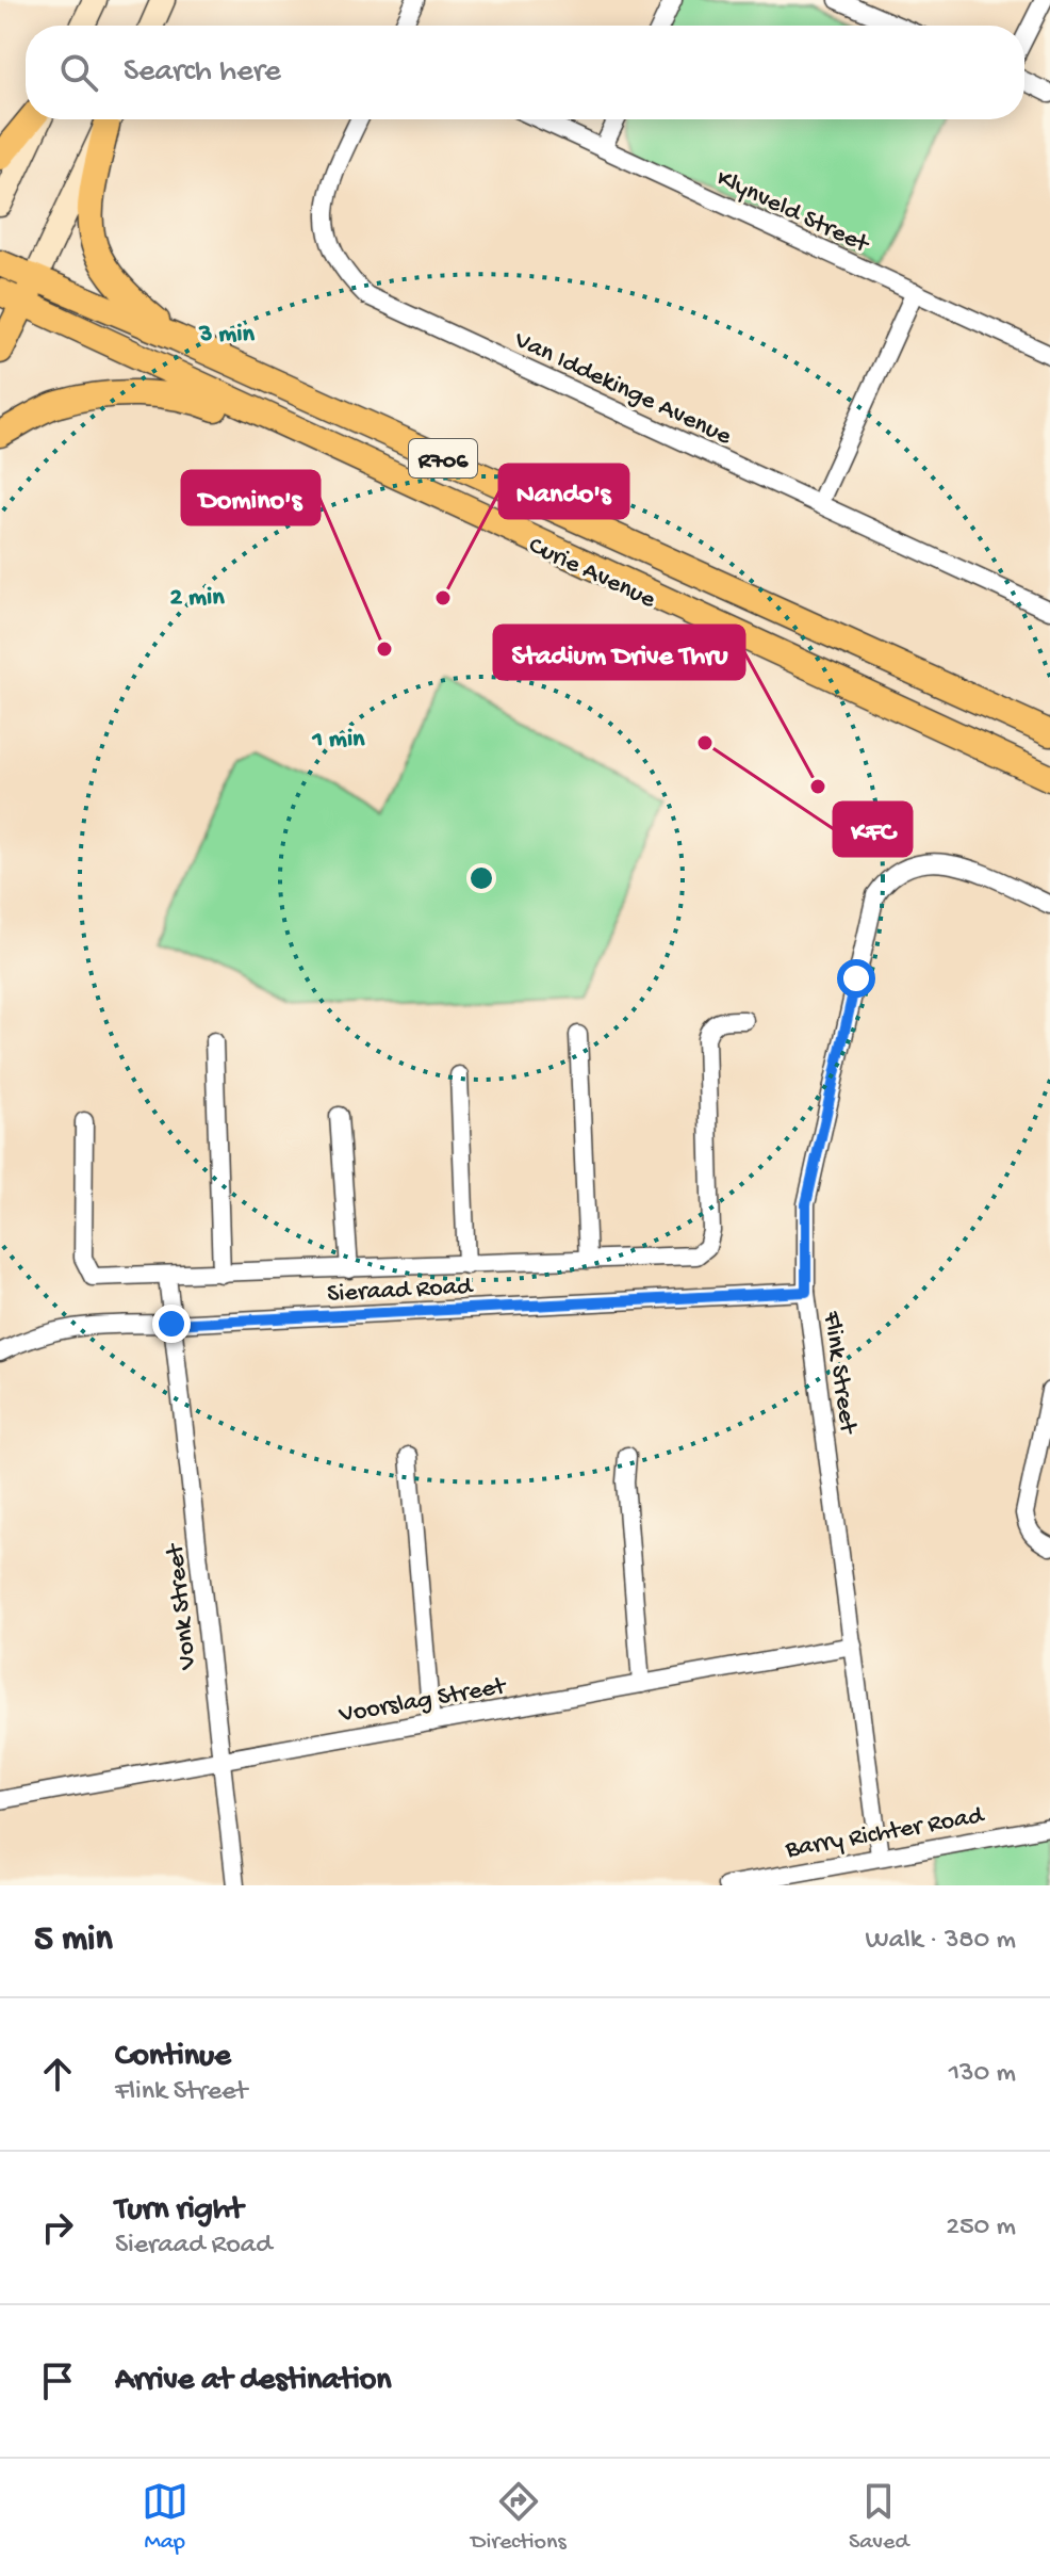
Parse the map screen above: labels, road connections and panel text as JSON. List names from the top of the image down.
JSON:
{
  "streets": {
    "main road": ["R706", "Curie Avenue"],
    "street": [
      "Klynveld Street",
      "Van Iddekinge Avenue",
      "Sieraad Road",
      "Flink Street",
      "Vonk Street",
      "Voorslag Street",
      "Barry Richter Road"
    ]
  },
  "crossings": [
    ["Sieraad Road", "Flink Street"],
    ["Sieraad Road", "Vonk Street"],
    ["Flink Street", "Voorslag Street"],
    ["Flink Street", "Barry Richter Road"],
    ["Vonk Street", "Voorslag Street"]
  ],
  "places": [
    "Nando's",
    "Domino's",
    "KFC",
    "Stadium Drive Thru"
  ],
  "page": {
    "search": "Search here",
    "heading": ["5 min", "Walk · 380 m"],
    "list": [
      ["Continue", "Flink Street", "130 m"],
      ["Turn right", "Sieraad Road", "250 m"],
      "Arrive at destination"
    ],
    "nav": ["Map", "Directions", "Saved"]
  },
  "rings": ["3 min", "2 min", "1 min"]
}
